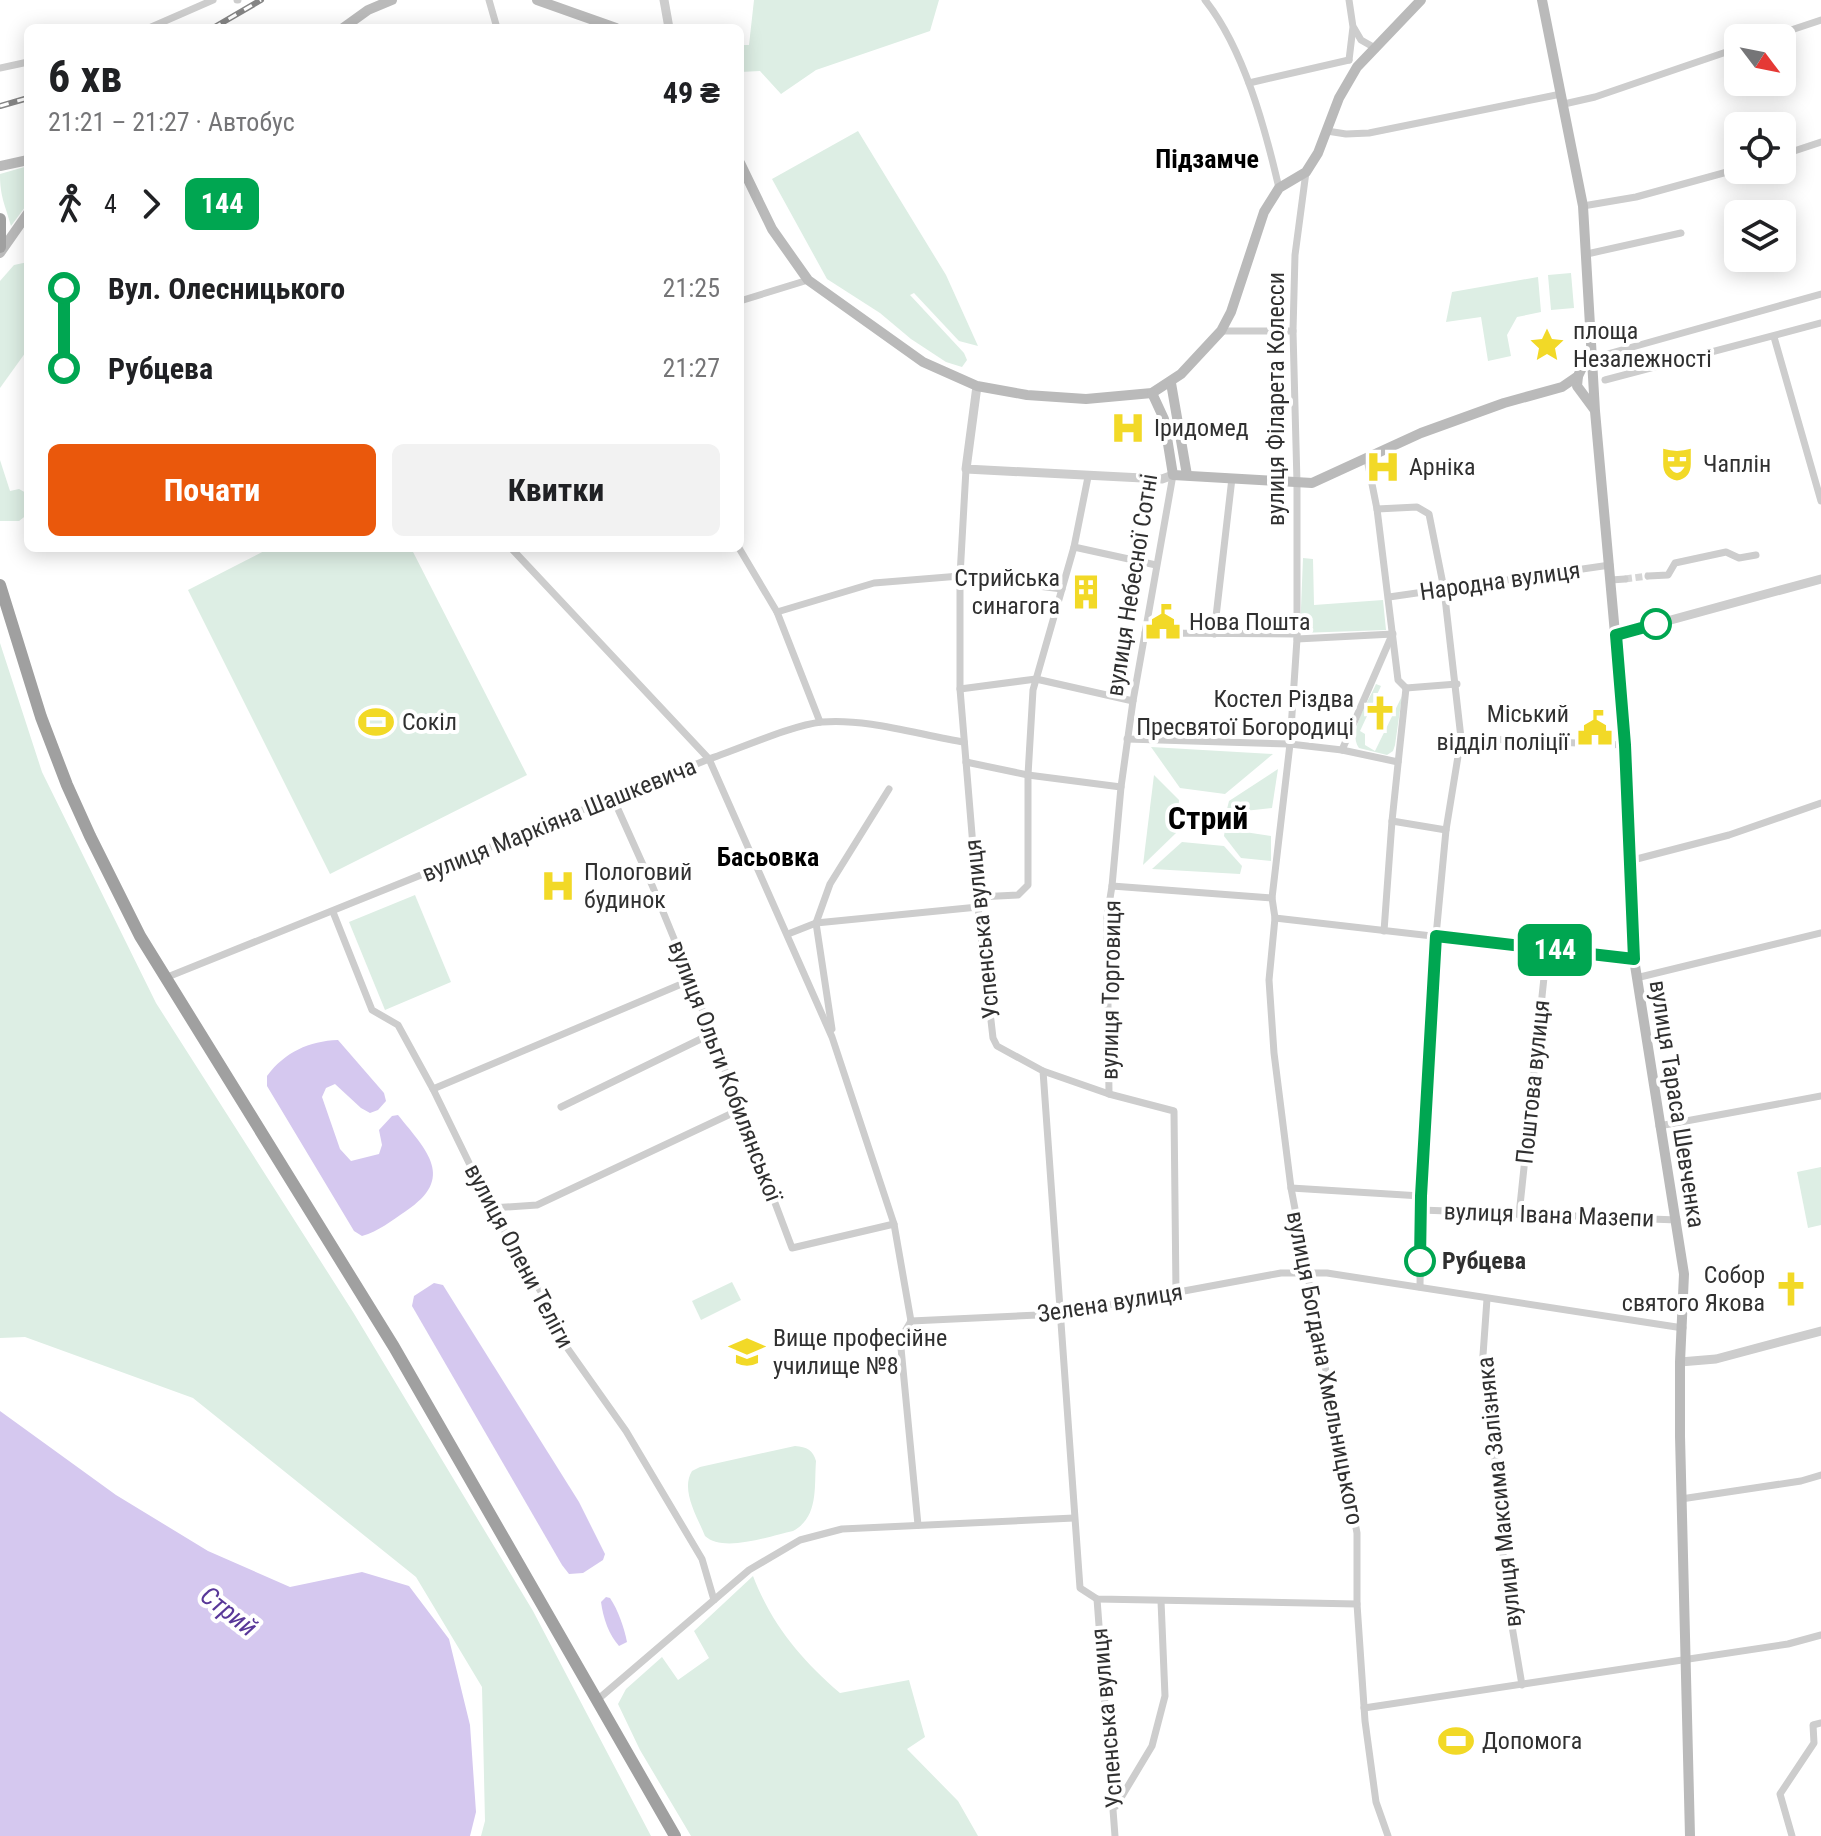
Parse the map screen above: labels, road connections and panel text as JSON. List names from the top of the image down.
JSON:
{
  "streets": {
    "main road": ["вулиця Філарета Колесси", "вулиця Небесної Сотні", "вулиця Тараса Шевченка"],
    "street": [
      "Народна вулиця",
      "вулиця Маркіяна Шашкевича",
      "Успенська вулиця",
      "вулиця Торговиця",
      "вулиця Ольги Кобилянської",
      "Поштова вулиця",
      "вулиця Івана Мазепи",
      "вулиця Олени Теліги",
      "Зелена вулиця",
      "вулиця Богдана Хмельницького",
      "вулиця Максима Залізняка"
    ]
  },
  "crossings": [
    ["вулиця Філарета Колесси", "вулиця Богдана Хмельницького"],
    ["Народна вулиця", "вулиця Тараса Шевченка"],
    ["вулиця Небесної Сотні", "вулиця Торговиця"],
    ["вулиця Маркіяна Шашкевича", "Успенська вулиця"],
    ["вулиця Маркіяна Шашкевича", "вулиця Ольги Кобилянської"],
    ["вулиця Маркіяна Шашкевича", "вулиця Олени Теліги"],
    ["Поштова вулиця", "вулиця Івана Мазепи"],
    ["вулиця Тараса Шевченка", "вулиця Івана Мазепи"],
    ["вулиця Тараса Шевченка", "Зелена вулиця"],
    ["Зелена вулиця", "вулиця Богдана Хмельницького"],
    ["Зелена вулиця", "вулиця Максима Залізняка"]
  ],
  "districts": ["Підзамче", "Стрий", "Басьовка"],
  "water": ["Стрий"],
  "places": {
    "place": ["площа Незалежності"],
    "hospital": ["Іридомед", "Арніка", "Пологовий будинок"],
    "theatre": ["Чаплін"],
    "building": ["Стрийська синагога"],
    "public building": ["Нова Пошта", "Міський відділ поліції"],
    "church": ["Костел Різдва Пресвятої Богородиці", "Собор святого Якова"],
    "sports": ["Сокіл", "Допомога"],
    "other": ["Рубцева"],
    "school or university": ["Вище професійне училище №8"]
  },
  "lines": ["bus line 144"],
  "north": "bottom right",
  "page": {
    "on_map": "144",
    "heading": ["6 хв", "21:21 – 21:27 · Автобус", "49 ₴"],
    "legs": ["4", "144"],
    "list": [
      {
        "name": "Вул. Олесницького",
        "value": "21:25"
      },
      {
        "name": "Рубцева",
        "value": "21:27"
      }
    ],
    "buttons": ["Почати", "Квитки"]
  }
}
